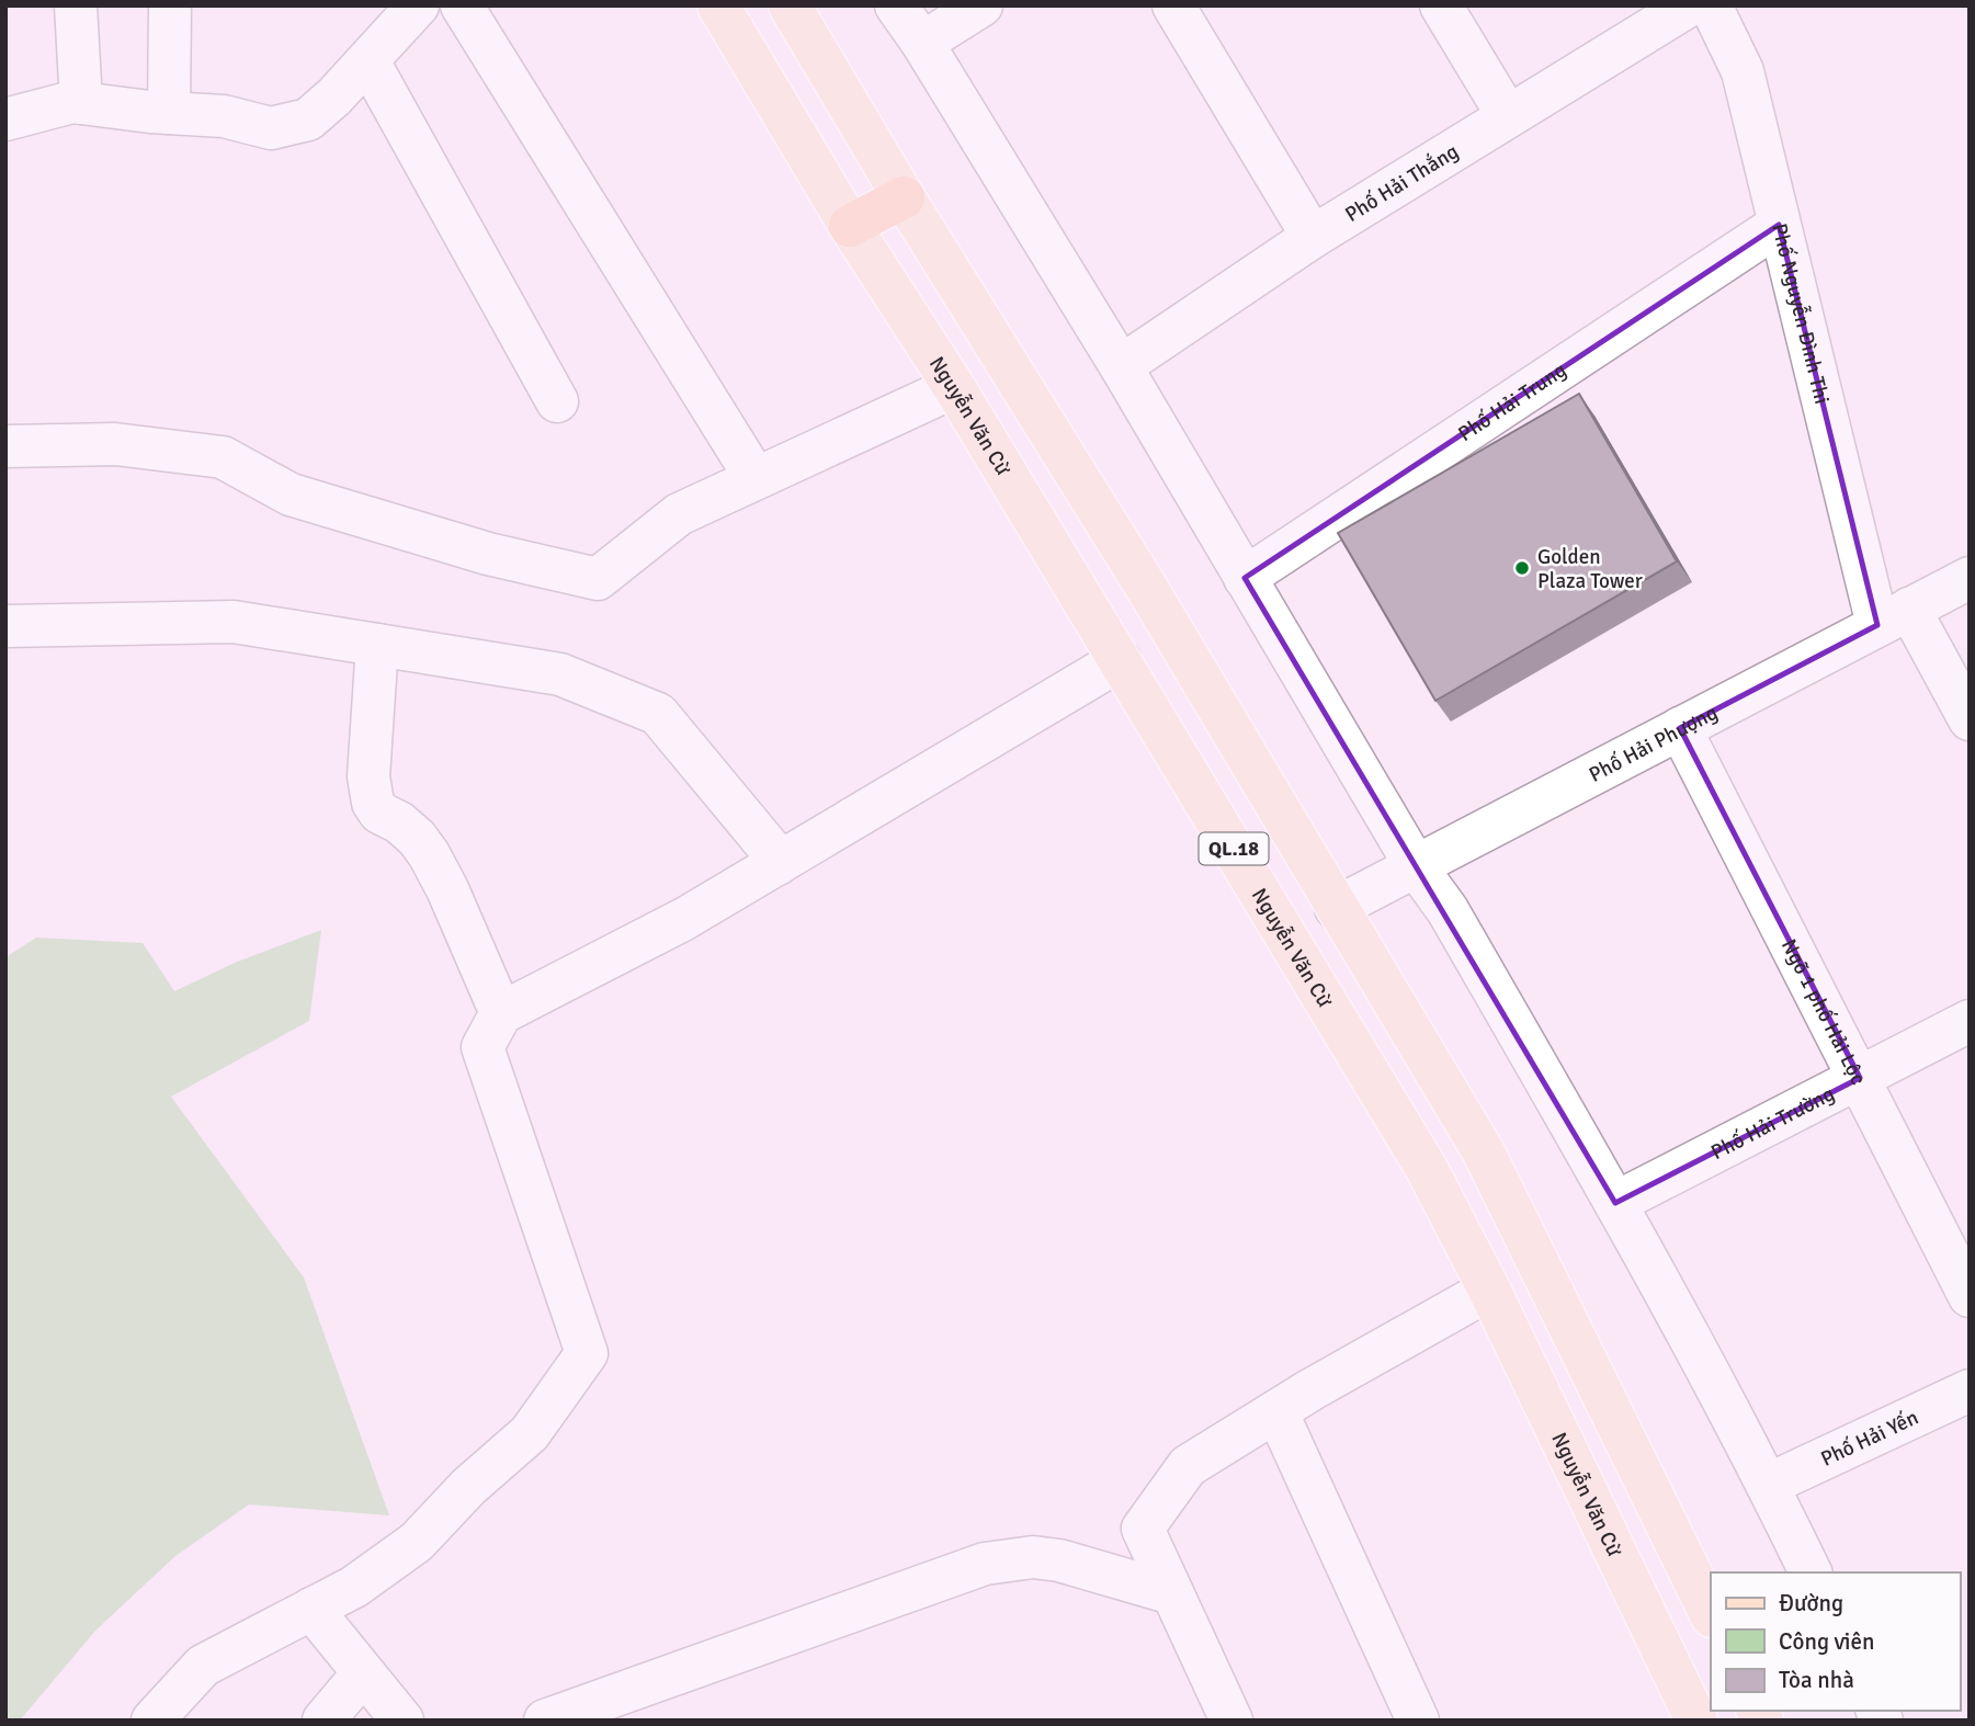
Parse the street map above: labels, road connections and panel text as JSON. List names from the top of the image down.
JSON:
{
  "streets": {
    "main road": ["Nguyễn Văn Cừ", "QL.18"],
    "street": [
      "Phố Hải Thắng",
      "Phố Nguyễn Đình Thi",
      "Phố Hải Trung",
      "Phố Hải Phượng",
      "Ngõ 1 phố Hải Lộc",
      "Phố Hải Trường",
      "Phố Hải Yến"
    ]
  },
  "crossings": [
    ["Phố Nguyễn Đình Thi", "Phố Hải Trung"],
    ["Phố Nguyễn Đình Thi", "Phố Hải Phượng"],
    ["Phố Hải Phượng", "QL.18"],
    ["Phố Hải Phượng", "Ngõ 1 phố Hải Lộc"],
    ["Ngõ 1 phố Hải Lộc", "Phố Hải Trường"]
  ],
  "places": ["Golden Plaza Tower"],
  "legend": ["Đường", "Công viên", "Tòa nhà"]
}
